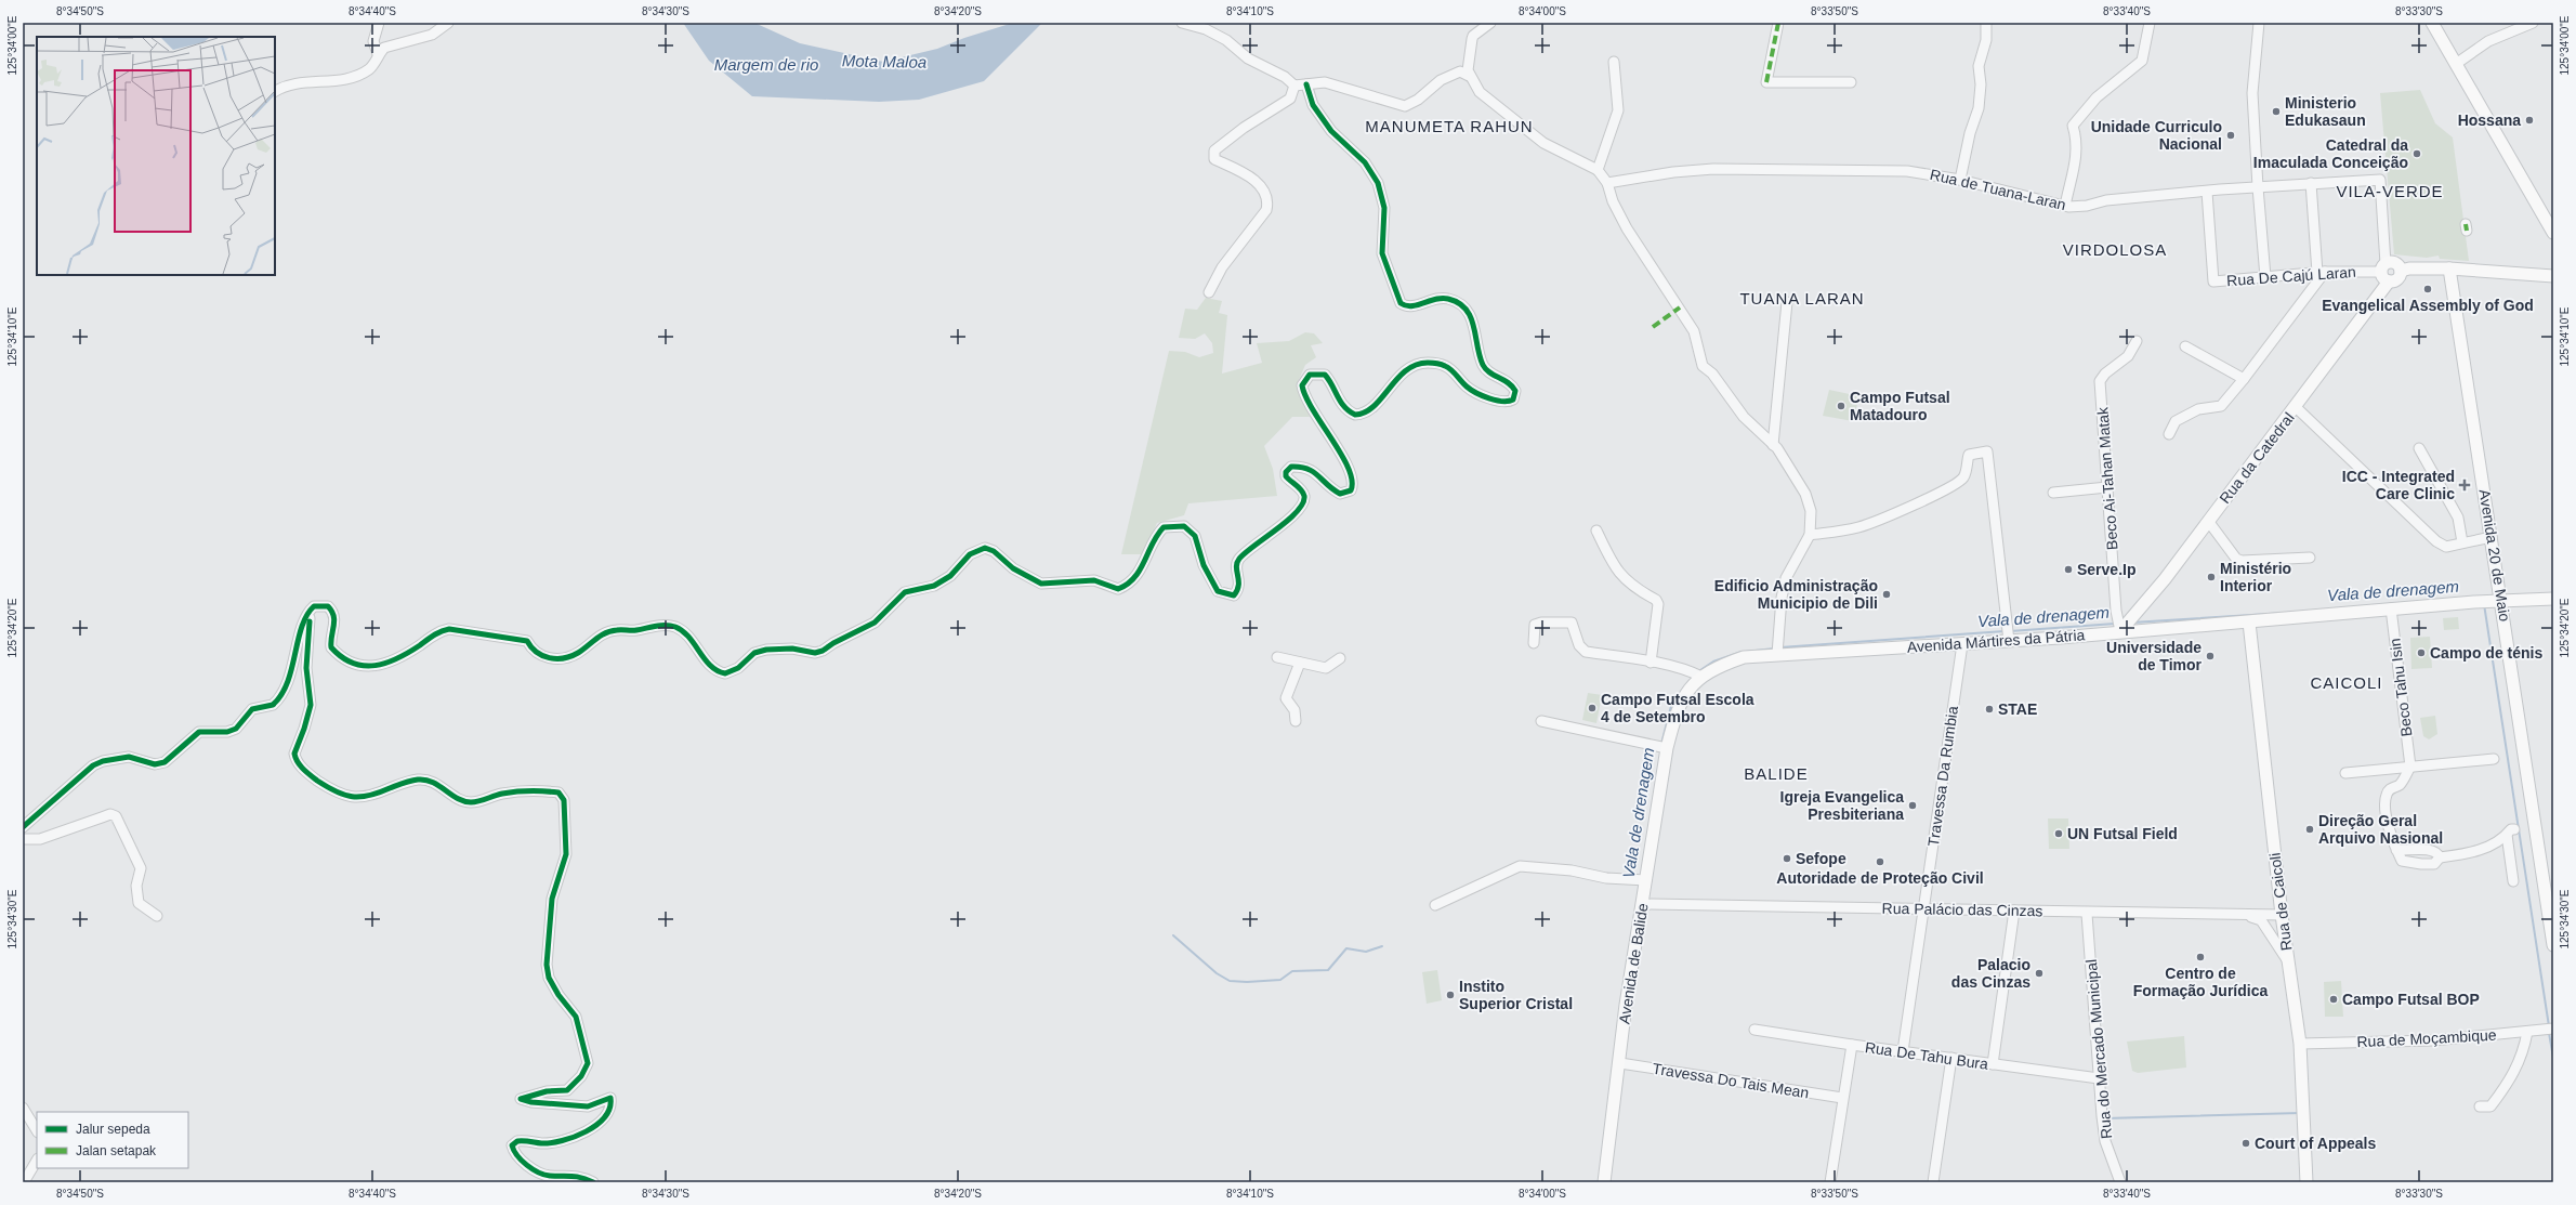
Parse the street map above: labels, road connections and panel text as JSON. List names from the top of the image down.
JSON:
{
  "streets": {
    "main road": [
      "Rua da Catedral",
      "Avenida 20 de Maio",
      "Avenida Mártires da Pátria",
      "Rua de Caicoli",
      "Avenida de Balide"
    ],
    "street": [
      "Rua de Tuana-Laran",
      "Rua De Cajú Laran",
      "Beco Ai-Tahan Matak",
      "Beco Tahu Isin",
      "Travessa Da Rumbia",
      "Rua Palácio das Cinzas",
      "Rua de Moçambique",
      "Rua do Mercado Municipal",
      "Rua De Tahu Bura",
      "Travessa Do Tais Mean"
    ]
  },
  "crossings": [
    ["Rua de Tuana-Laran", "Rua De Cajú Laran"],
    ["Rua de Tuana-Laran", "Rua da Catedral"],
    ["Rua De Cajú Laran", "Rua da Catedral"],
    ["Rua da Catedral", "Beco Ai-Tahan Matak"],
    ["Rua da Catedral", "Avenida Mártires da Pátria"],
    ["Beco Ai-Tahan Matak", "Avenida Mártires da Pátria"],
    ["Avenida 20 de Maio", "Avenida Mártires da Pátria"],
    ["Avenida Mártires da Pátria", "Beco Tahu Isin"],
    ["Avenida Mártires da Pátria", "Travessa Da Rumbia"],
    ["Avenida Mártires da Pátria", "Rua de Caicoli"],
    ["Avenida Mártires da Pátria", "Avenida de Balide"],
    ["Travessa Da Rumbia", "Rua Palácio das Cinzas"],
    ["Travessa Da Rumbia", "Rua De Tahu Bura"],
    ["Rua de Caicoli", "Rua Palácio das Cinzas"],
    ["Rua de Caicoli", "Rua de Moçambique"],
    ["Rua Palácio das Cinzas", "Avenida de Balide"],
    ["Rua Palácio das Cinzas", "Rua do Mercado Municipal"],
    ["Avenida de Balide", "Travessa Do Tais Mean"],
    ["Rua do Mercado Municipal", "Rua De Tahu Bura"]
  ],
  "districts": [
    "MANUMETA RAHUN",
    "VILA-VERDE",
    "VIRDOLOSA",
    "TUANA LARAN",
    "CAICOLI",
    "BALIDE"
  ],
  "water": ["Mota Maloa", "Margem de rio", "Vala de drenagem"],
  "places": {
    "other": [
      "Ministerio Edukasaun",
      "Hossana",
      "Unidade Curriculo Nacional",
      "Catedral da Imaculada Conceição",
      "Evangelical Assembly of God",
      "Campo Futsal Matadouro",
      "Serve.Ip",
      "Ministério Interior",
      "Edificio Administração Municipio de Dili",
      "Campo de ténis",
      "Universidade de Timor",
      "Campo Futsal Escola 4 de Setembro",
      "STAE",
      "Igreja Evangelica Presbiteriana",
      "Direção Geral Arquivo Nasional",
      "UN Futsal Field",
      "Sefope",
      "Autoridade de Proteção Civil",
      "Centro de Formação Jurídica",
      "Palacio das Cinzas",
      "Instito Superior Cristal",
      "Campo Futsal BOP",
      "Court of Appeals"
    ],
    "health": ["ICC - Integrated Care Clinic"]
  },
  "legend": ["Jalur sepeda", "Jalan setapak"],
  "coordinates": [
    "8°34'50\"S",
    "8°34'40\"S",
    "8°34'30\"S",
    "8°34'20\"S",
    "8°34'10\"S",
    "8°34'00\"S",
    "8°33'50\"S",
    "8°33'40\"S",
    "8°33'30\"S",
    "125°34'00\"E",
    "125°34'10\"E",
    "125°34'20\"E",
    "125°34'30\"E"
  ]
}
